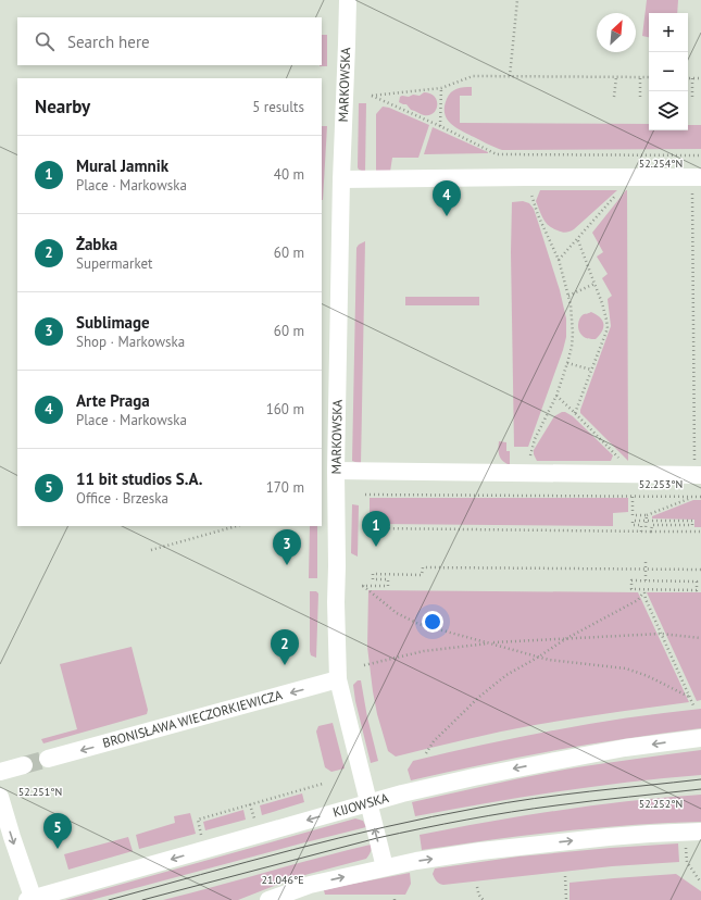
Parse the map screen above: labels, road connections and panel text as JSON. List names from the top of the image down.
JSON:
{
  "streets": {
    "street": ["MARKOWSKA", "BRONISŁAWA WIECZORKIEWICZA", "KIJOWSKA"]
  },
  "crossings": [
    ["MARKOWSKA", "BRONISŁAWA WIECZORKIEWICZA"],
    ["MARKOWSKA", "KIJOWSKA"]
  ],
  "one_way": ["BRONISŁAWA WIECZORKIEWICZA"],
  "north": "top right",
  "page": {
    "map_buttons": ["+", "−"],
    "search": "Search here",
    "heading": ["Nearby", "5 results"],
    "list": [
      {
        "mark": "1",
        "name": "Mural Jamnik",
        "note": "Place · Markowska",
        "value": "40 m"
      },
      {
        "mark": "2",
        "name": "Żabka",
        "note": "Supermarket",
        "value": "60 m"
      },
      {
        "mark": "3",
        "name": "Sublimage",
        "note": "Shop · Markowska",
        "value": "60 m"
      },
      {
        "mark": "4",
        "name": "Arte Praga",
        "note": "Place · Markowska",
        "value": "160 m"
      },
      {
        "mark": "5",
        "name": "11 bit studios S.A.",
        "note": "Office · Brzeska",
        "value": "170 m"
      }
    ],
    "pins": [
      "4",
      "1",
      "3",
      "2",
      "5"
    ]
  },
  "coordinates": [
    "52.254°N",
    "52.253°N",
    "52.251°N",
    "52.252°N",
    "21.046°E"
  ]
}
